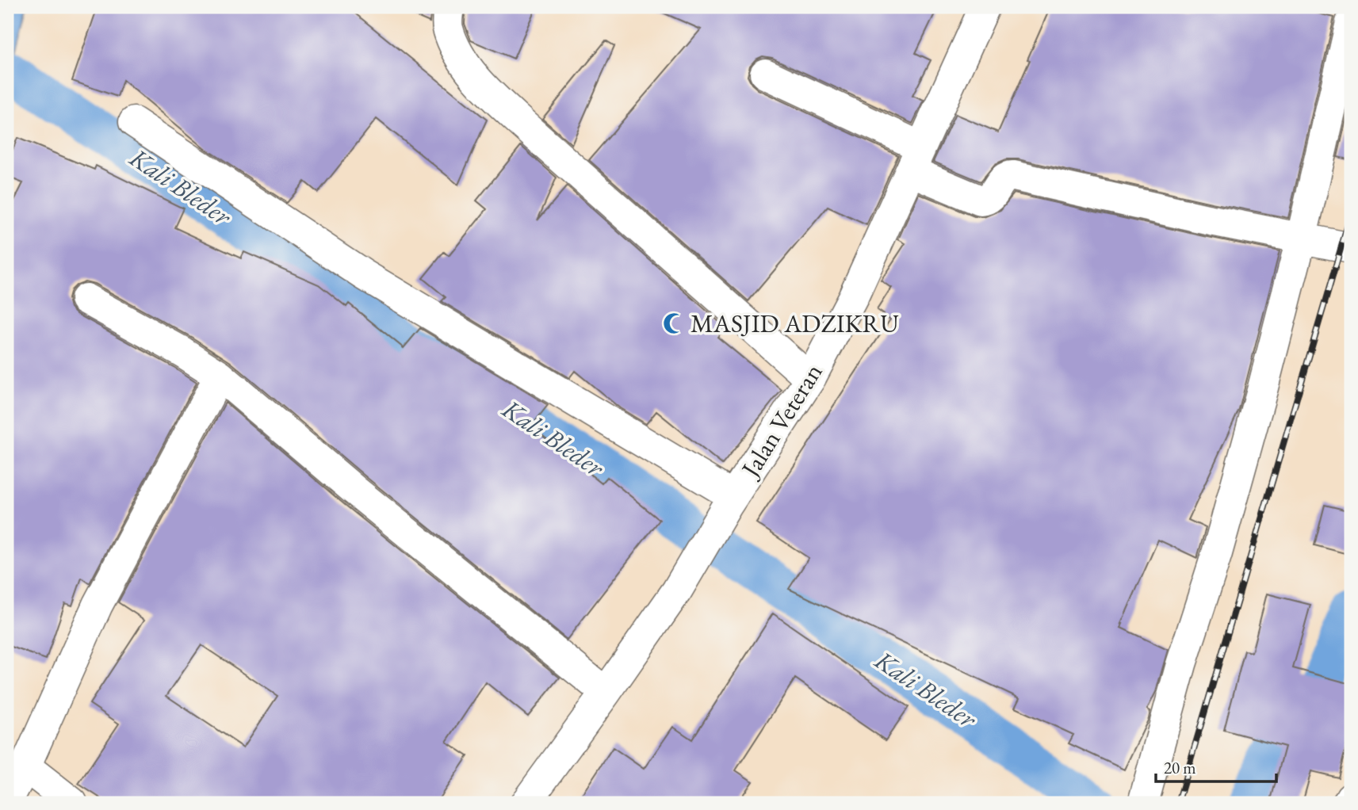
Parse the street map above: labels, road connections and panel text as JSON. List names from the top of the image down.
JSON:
{
  "streets": {
    "street": ["Jalan Veteran"]
  },
  "water": ["Kali Bleder"],
  "places": {
    "mosque": ["MASJID ADZIKRU"]
  },
  "scale_bar": "20 m"
}
